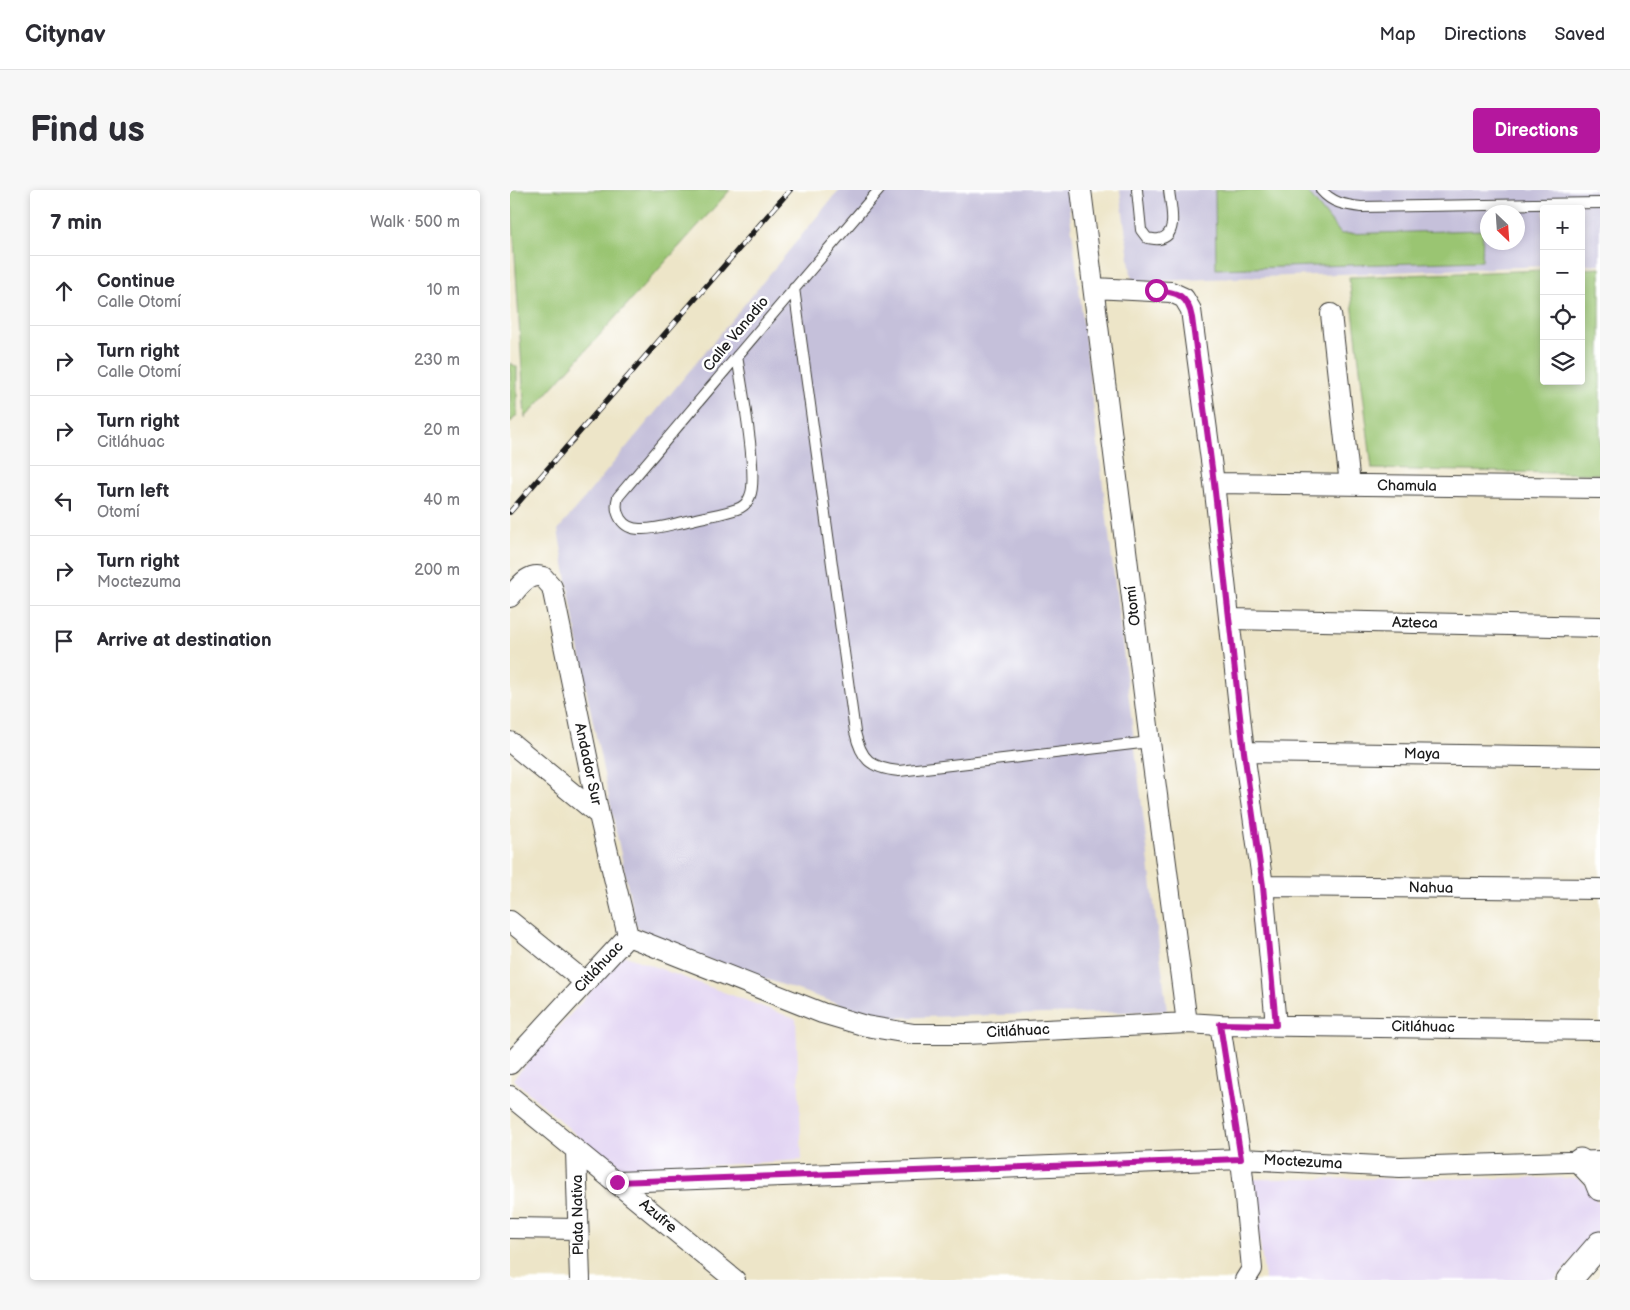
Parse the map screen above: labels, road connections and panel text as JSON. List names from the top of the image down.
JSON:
{
  "streets": {
    "street": [
      "Chamula",
      "Otomí",
      "Azteca",
      "Maya",
      "Andador Sur",
      "Nahua",
      "Citláhuac",
      "Moctezuma",
      "Plata Nativa",
      "Azufre"
    ],
    "lane": ["Calle Vanadio"]
  },
  "crossings": [
    ["Otomí", "Citláhuac"],
    ["Andador Sur", "Citláhuac"],
    ["Moctezuma", "Azufre"],
    ["Plata Nativa", "Azufre"]
  ],
  "north": "bottom right",
  "page": {
    "header": "Citynav",
    "nav": ["Map", "Directions", "Saved"],
    "buttons": "Directions",
    "title": "Find us",
    "heading": ["7 min", "Walk · 500 m"],
    "map_buttons": ["+", "−"],
    "list": [
      ["Continue", "Calle Otomí", "10 m"],
      ["Turn right", "Calle Otomí", "230 m"],
      ["Turn right", "Citláhuac", "20 m"],
      ["Turn left", "Otomí", "40 m"],
      ["Turn right", "Moctezuma", "200 m"],
      "Arrive at destination"
    ]
  }
}
